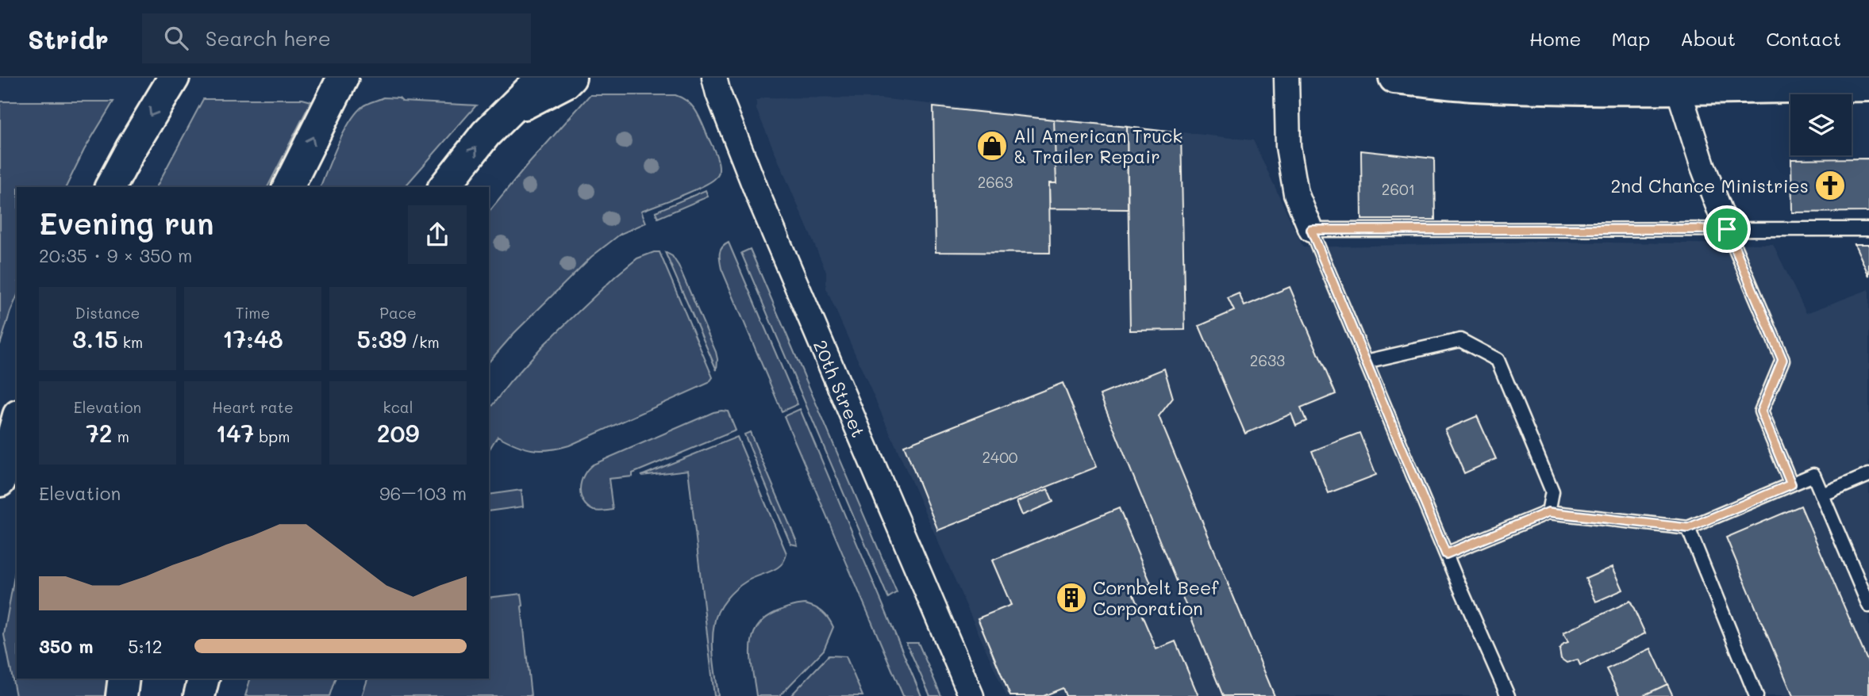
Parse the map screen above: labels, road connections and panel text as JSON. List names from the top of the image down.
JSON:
{
  "streets": {
    "street": ["20th Street"]
  },
  "places": {
    "shop": ["All American Truck & Trailer Repair"],
    "church": ["2nd Chance Ministries"],
    "building": ["Cornbelt Beef Corporation"]
  },
  "house_numbers": [
    "2663",
    "2601",
    "2633",
    "2400"
  ],
  "page": {
    "header": "Stridr",
    "search": "Search here",
    "nav": [
      "Home",
      "Map",
      "About",
      "Contact"
    ],
    "heading": ["Evening run", "20:35 · 9 × 350 m"],
    "stats": [
      ["Distance", "3.15 km"],
      ["Time", "17:48"],
      ["Pace", "5:39 /km"],
      ["Elevation", "72 m"],
      ["Heart rate", "147 bpm"],
      ["kcal", "209"]
    ],
    "chart": ["Elevation", "96–103 m"],
    "list": [
      {
        "name": "350 m",
        "note": "5:12"
      }
    ]
  }
}
